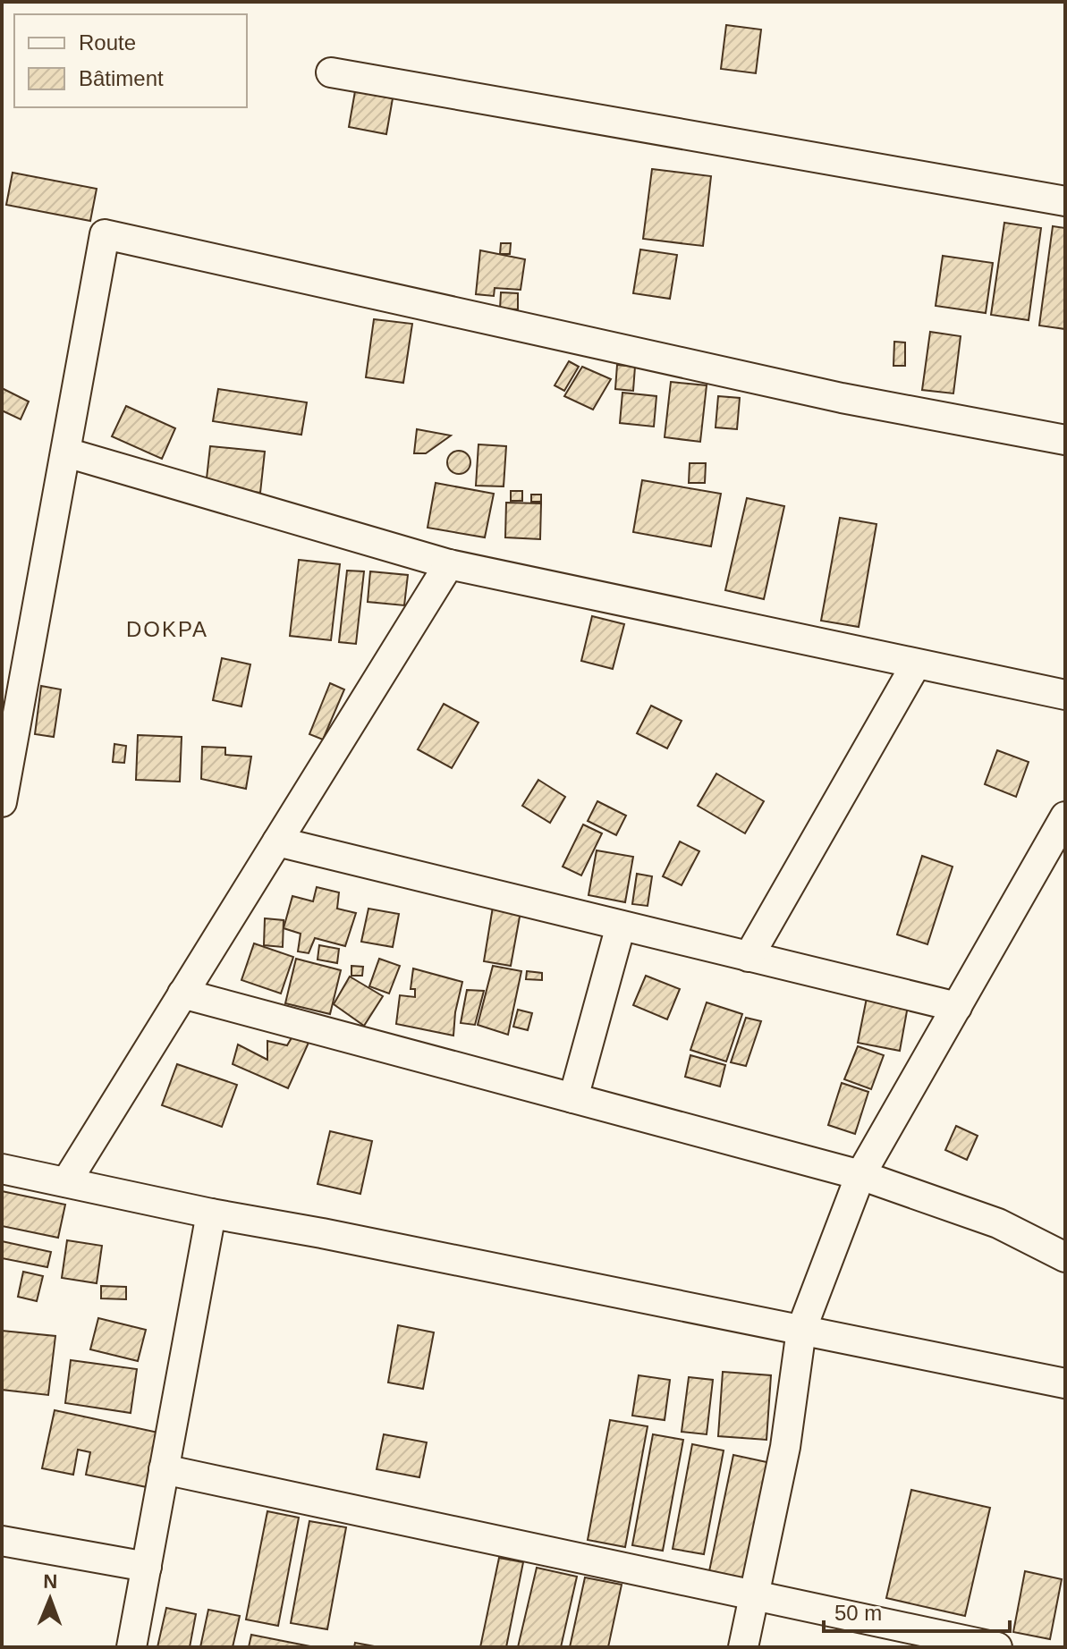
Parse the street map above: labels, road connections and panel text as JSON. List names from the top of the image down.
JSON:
{
  "districts": ["DOKPA"],
  "legend": ["Route", "Bâtiment"],
  "scale_bar": "50 m",
  "north": "top"
}
